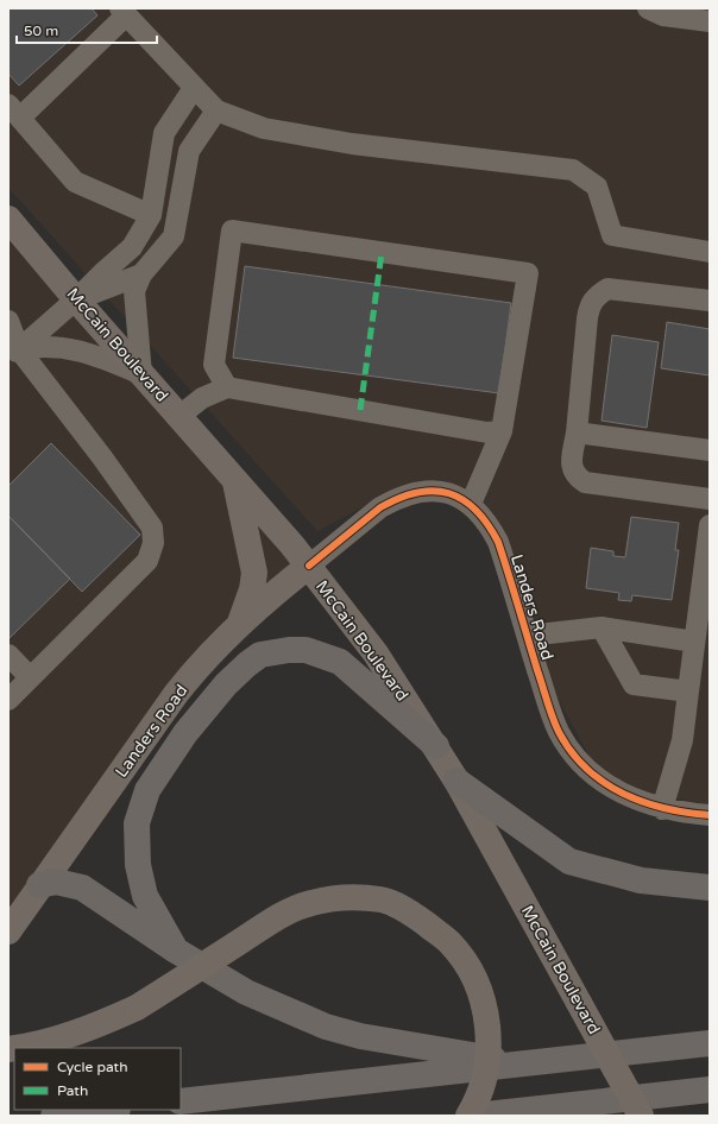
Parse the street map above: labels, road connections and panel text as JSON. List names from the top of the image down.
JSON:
{
  "streets": {
    "main road": ["McCain Boulevard", "Landers Road"]
  },
  "crossings": [
    ["McCain Boulevard", "Landers Road"]
  ],
  "legend": ["Cycle path", "Path"],
  "scale_bar": "50 m"
}
